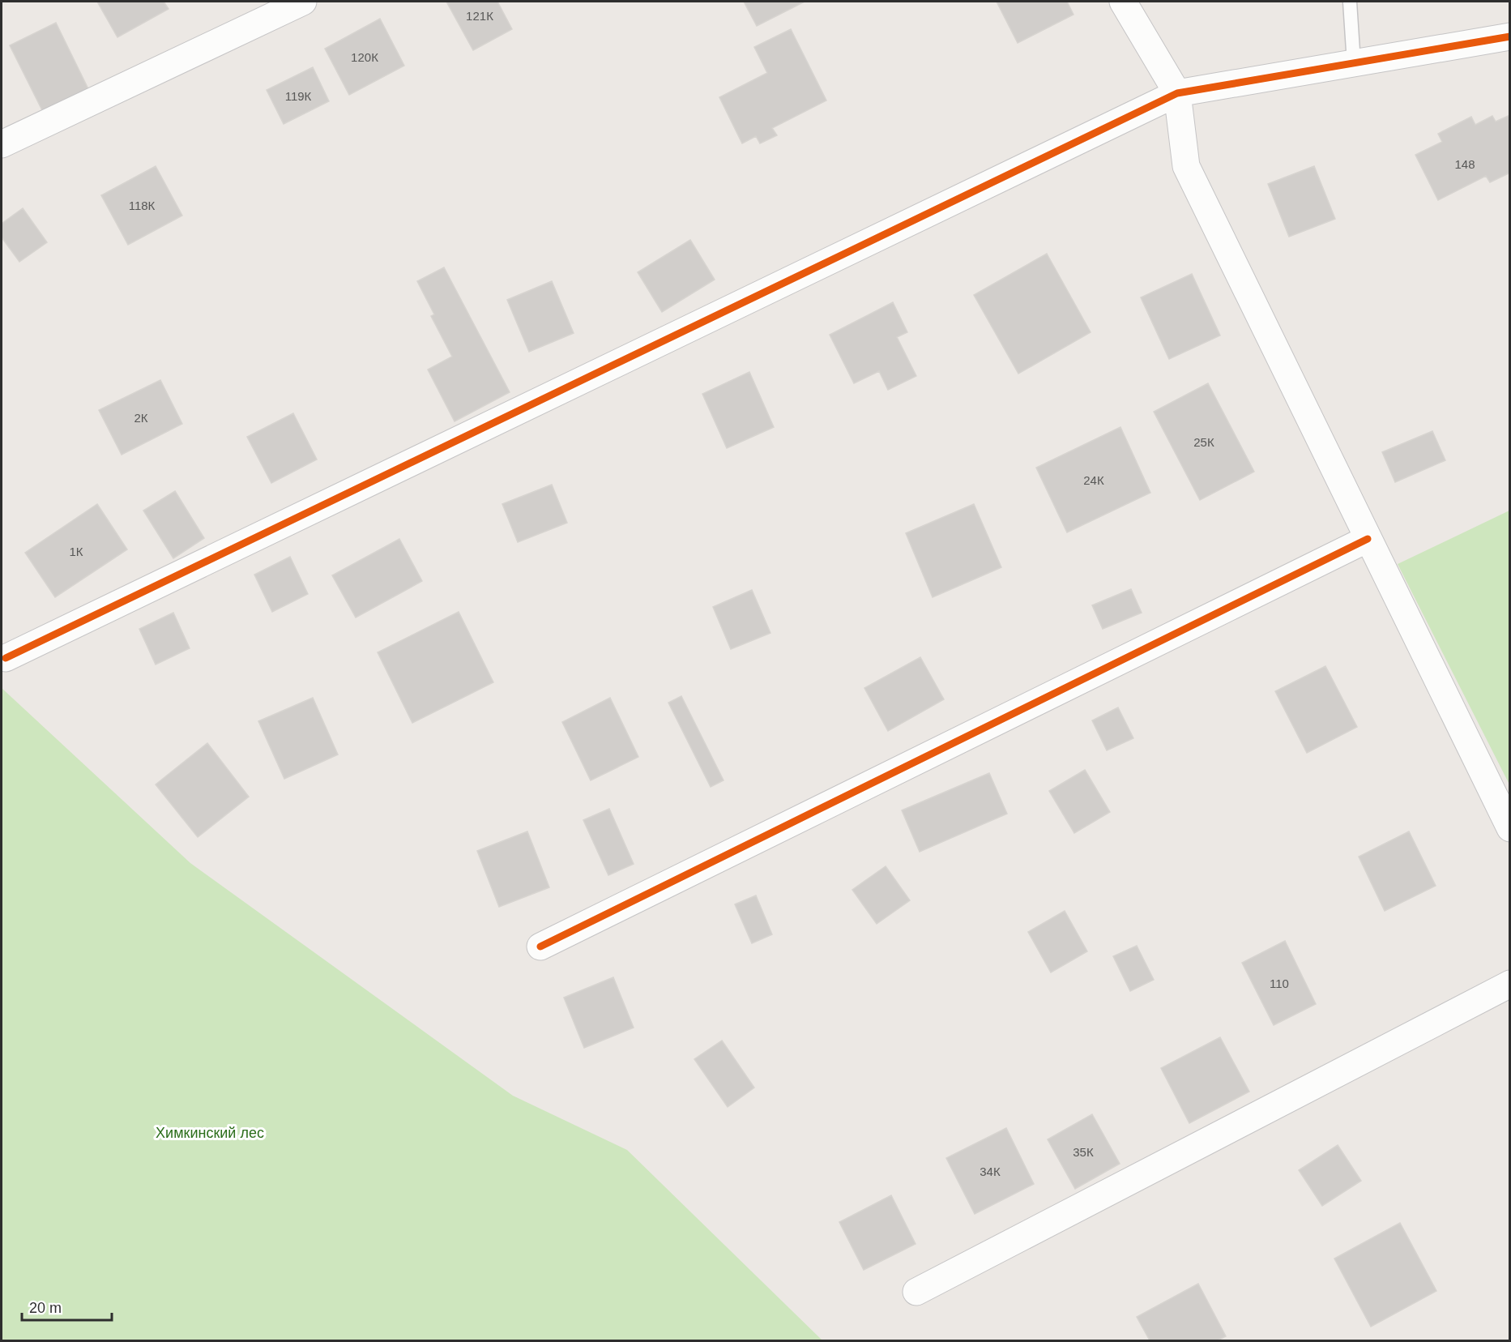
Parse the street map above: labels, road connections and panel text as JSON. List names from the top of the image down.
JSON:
{
  "parks": ["Химкинский лес"],
  "house_numbers": [
    "121К",
    "120К",
    "119К",
    "148",
    "118К",
    "2К",
    "25К",
    "24К",
    "1К",
    "110",
    "35К",
    "34К"
  ],
  "scale_bar": "20 m"
}
